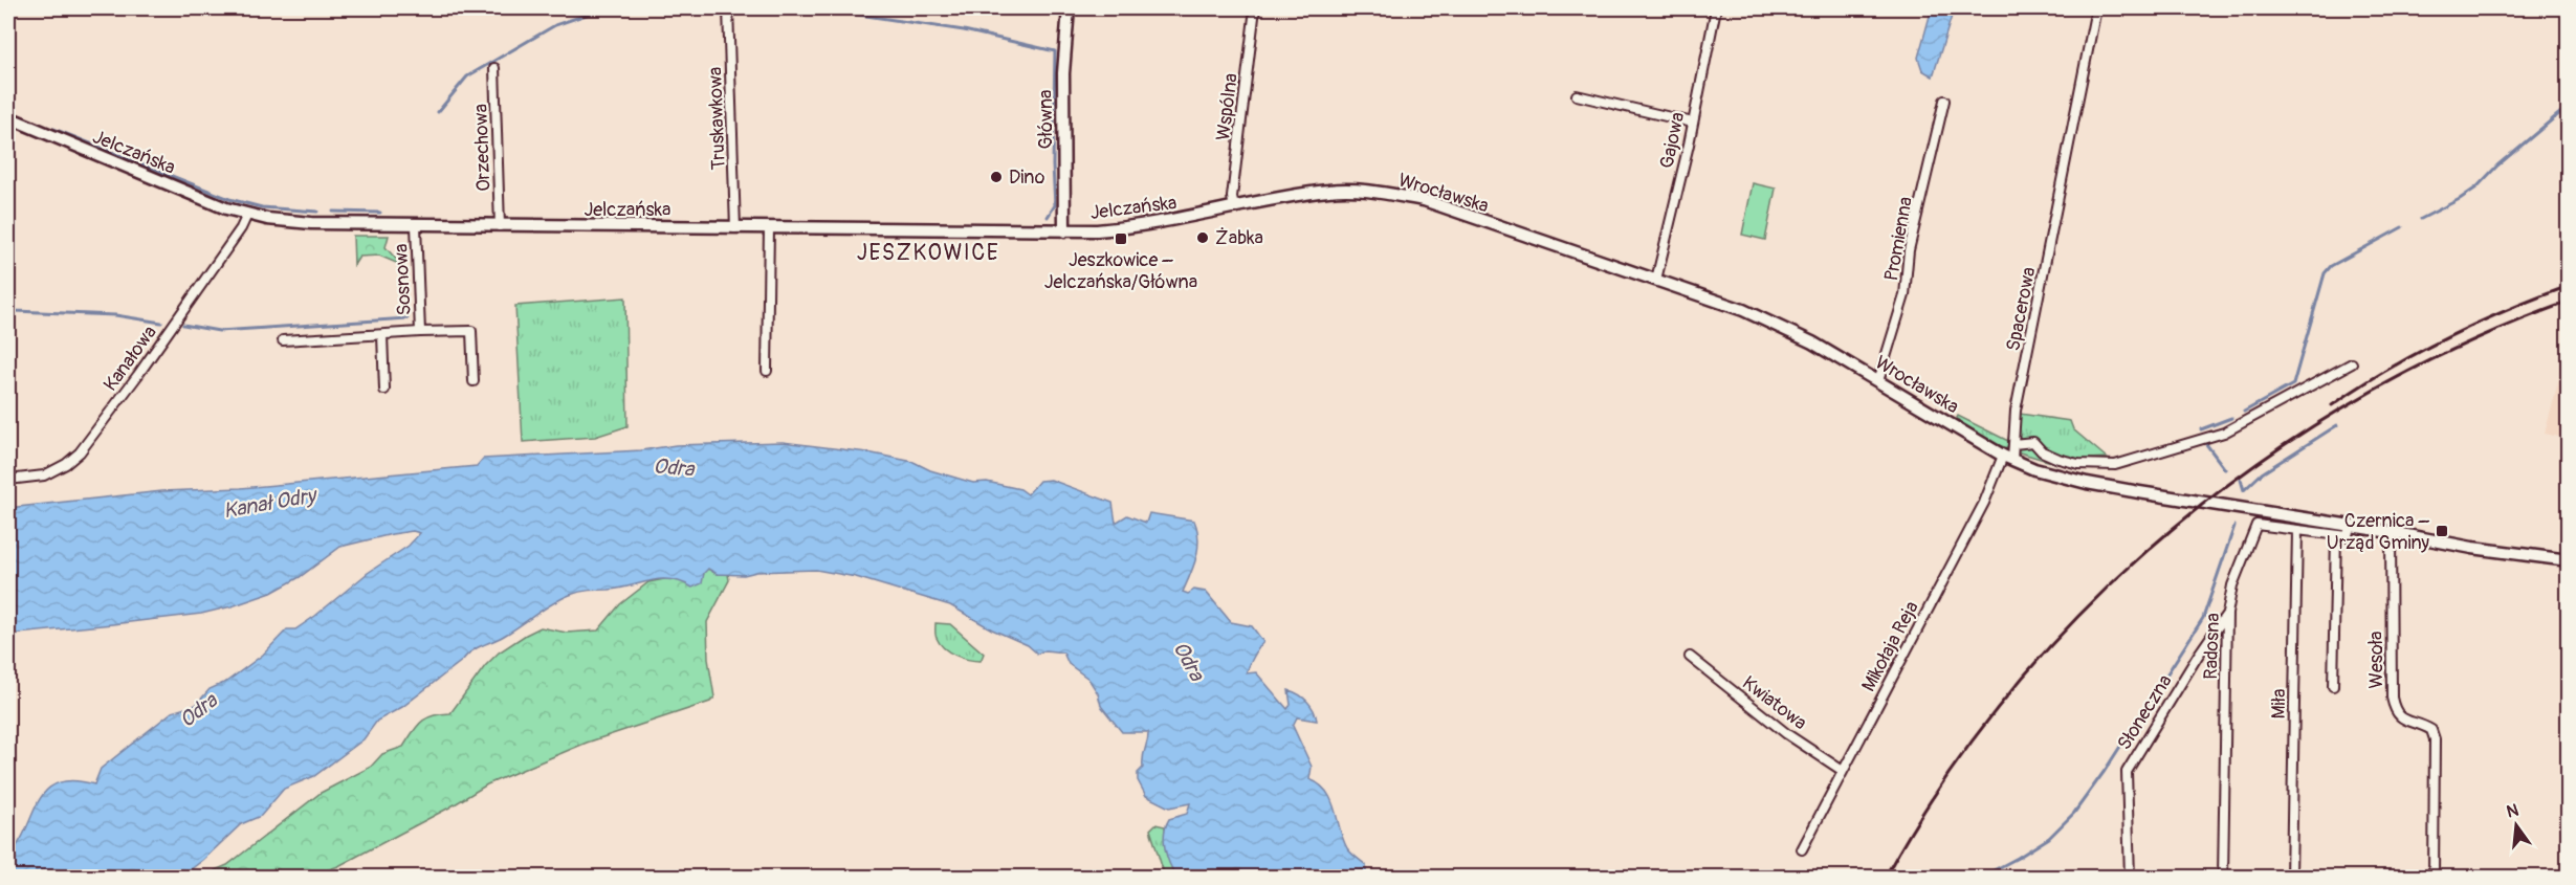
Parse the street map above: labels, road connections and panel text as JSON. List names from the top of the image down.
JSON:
{
  "streets": {
    "main road": ["Główna", "Jelczańska", "Wrocławska"],
    "street": [
      "Wspólna",
      "Truskawkowa",
      "Gajowa",
      "Orzechowa",
      "Promienna",
      "Sosnowa",
      "Spacerowa",
      "Kanałowa",
      "Mikołaja Reja",
      "Radosna",
      "Wesoła",
      "Kwiatowa",
      "Miła",
      "Słoneczna"
    ]
  },
  "crossings": [
    ["Wspólna", "Jelczańska"],
    ["Truskawkowa", "Jelczańska"],
    ["Główna", "Jelczańska"],
    ["Gajowa", "Wrocławska"],
    ["Orzechowa", "Jelczańska"],
    ["Jelczańska", "Wrocławska"],
    ["Jelczańska", "Sosnowa"],
    ["Jelczańska", "Kanałowa"],
    ["Wrocławska", "Promienna"],
    ["Wrocławska", "Spacerowa"],
    ["Wrocławska", "Mikołaja Reja"],
    ["Wrocławska", "Wesoła"],
    ["Spacerowa", "Mikołaja Reja"],
    ["Mikołaja Reja", "Kwiatowa"],
    ["Radosna", "Miła"],
    ["Radosna", "Słoneczna"]
  ],
  "districts": ["JESZKOWICE"],
  "water": ["Odra", "Kanał Odry"],
  "places": {
    "other": ["Dino", "Żabka"],
    "transit": ["Jeszkowice – Jelczańska/Główna", "Czernica – Urząd Gminy"]
  },
  "north": "top"
}
